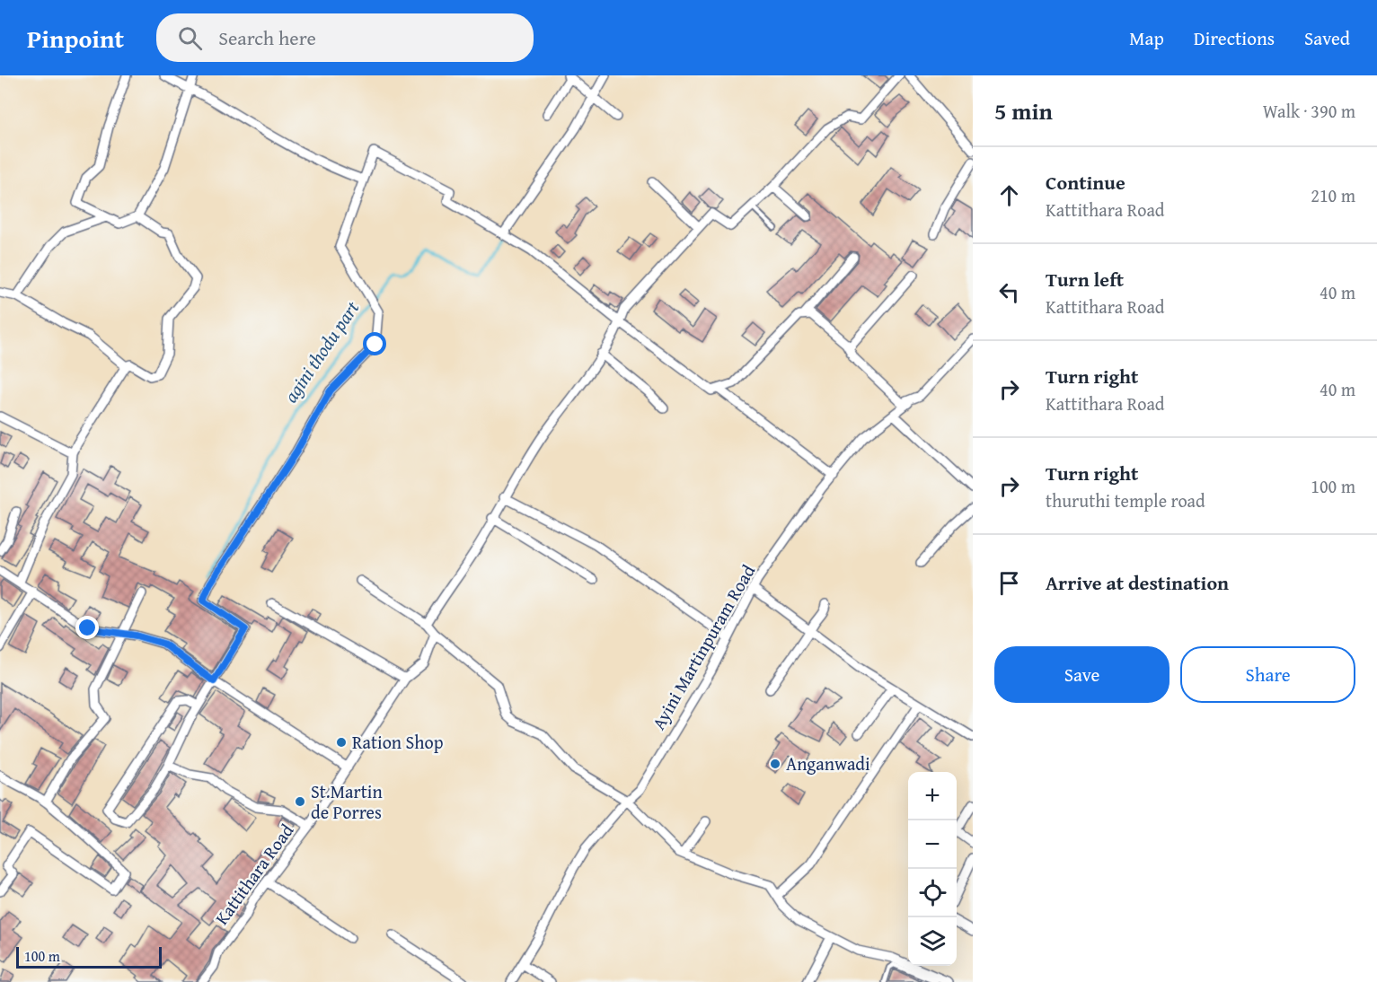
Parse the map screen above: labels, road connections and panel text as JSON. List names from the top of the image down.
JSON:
{
  "streets": {
    "street": ["Ayini Martinpuram Road", "Kattithara Road"]
  },
  "water": ["agini thodu part"],
  "places": ["Ration Shop", "Anganwadi", "St.Martin de Porres"],
  "scale_bar": "100 m",
  "page": {
    "header": "Pinpoint",
    "search": "Search here",
    "nav": ["Map", "Directions", "Saved"],
    "heading": ["5 min", "Walk · 390 m"],
    "list": [
      ["Continue", "Kattithara Road", "210 m"],
      ["Turn left", "Kattithara Road", "40 m"],
      ["Turn right", "Kattithara Road", "40 m"],
      ["Turn right", "thuruthi temple road", "100 m"],
      "Arrive at destination"
    ],
    "buttons": ["Save", "Share"],
    "map_buttons": ["+", "−"],
    "scale": "100 m"
  }
}
